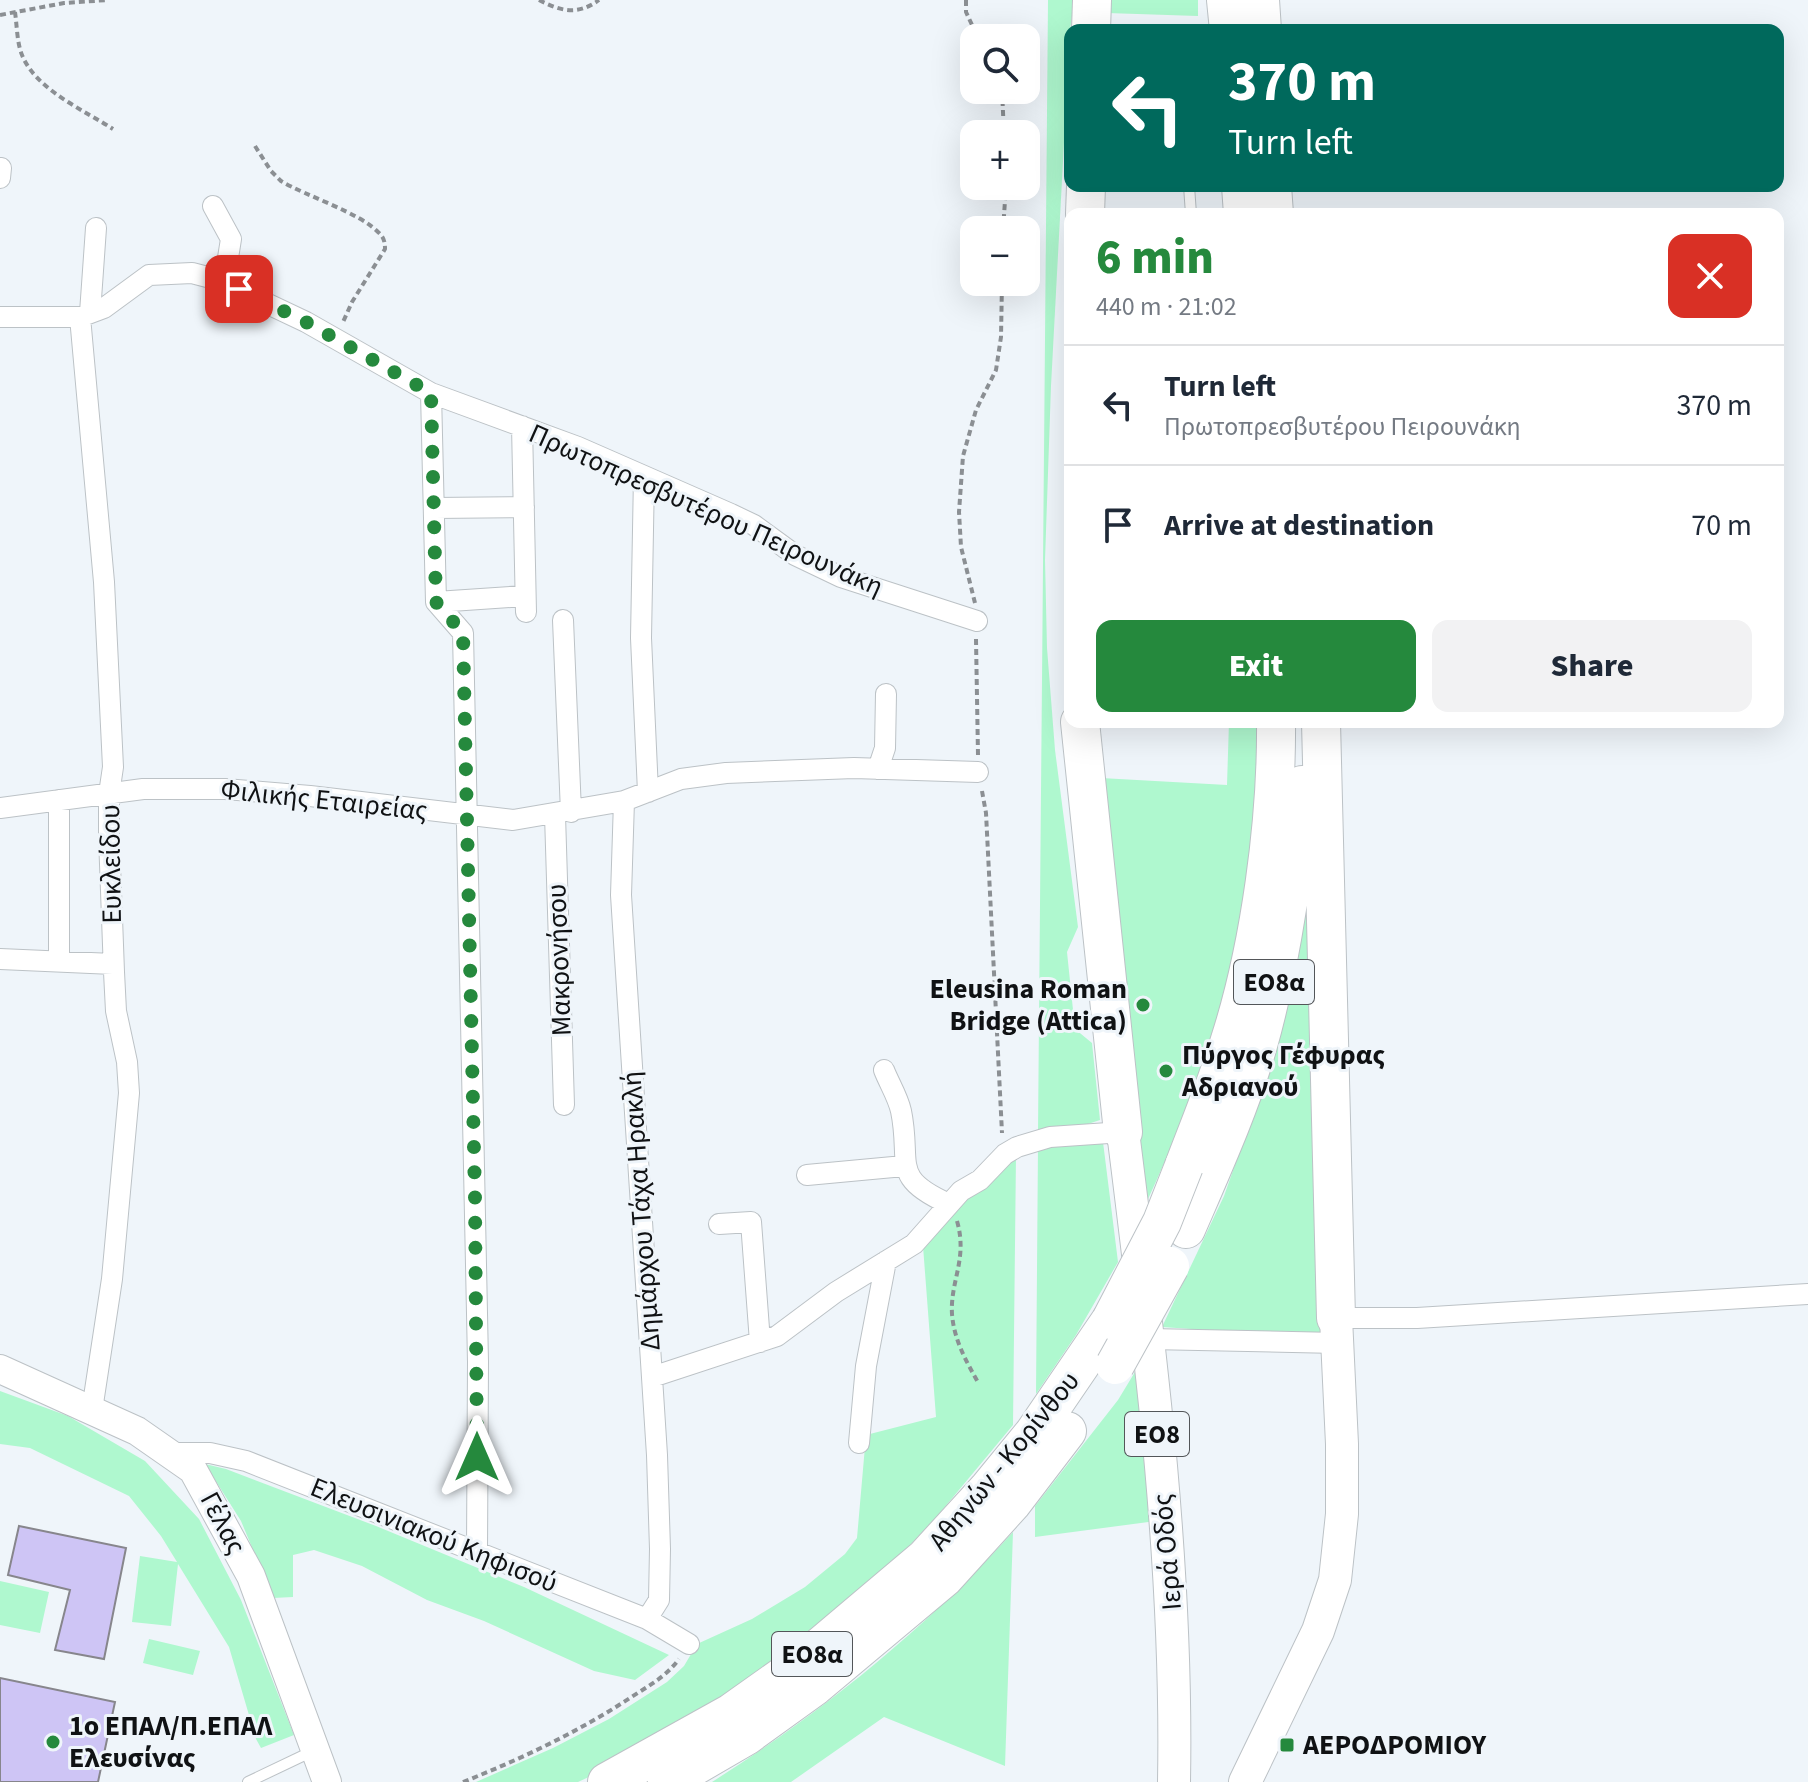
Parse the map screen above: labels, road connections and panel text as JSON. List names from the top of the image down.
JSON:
{
  "streets": {
    "highway": ["ΕΟ8α", "ΕΟ8", "Αθηνών - Κορίνθου"],
    "main road": ["Γέλας", "Ιερά Οδός"],
    "street": [
      "Πρωτοπρεσβυτέρου Πειρουνάκη",
      "Φιλικής Εταιρείας",
      "Ευκλείδου",
      "Μακρονήσου",
      "Δημάρχου Τάχα Ηρακλή",
      "Ελευσινιακού Κηφισού"
    ]
  },
  "crossings": [
    ["Πρωτοπρεσβυτέρου Πειρουνάκη", "Ευκλείδου"],
    ["Φιλικής Εταιρείας", "Ευκλείδου"],
    ["Φιλικής Εταιρείας", "Μακρονήσου"],
    ["Φιλικής Εταιρείας", "Δημάρχου Τάχα Ηρακλή"],
    ["Ευκλείδου", "Γέλας"],
    ["Δημάρχου Τάχα Ηρακλή", "Ελευσινιακού Κηφισού"],
    ["ΕΟ8", "Ιερά Οδός"],
    ["Γέλας", "Ελευσινιακού Κηφισού"]
  ],
  "places": {
    "other": ["Eleusina Roman Bridge (Attica)", "Πύργος Γέφυρας Αδριανού", "1ο ΕΠΑΛ/Π.ΕΠΑΛ Ελευσίνας"],
    "transit": ["ΑΕΡΟΔΡΟΜΙΟΥ"]
  },
  "page": {
    "map_buttons": ["+", "−"],
    "turn": ["370 m", "Turn left"],
    "heading": ["6 min", "440 m · 21:02"],
    "list": [
      {
        "name": "Turn left",
        "note": "Πρωτοπρεσβυτέρου Πειρουνάκη",
        "value": "370 m"
      },
      {
        "name": "Arrive at destination",
        "value": "70 m"
      }
    ],
    "buttons": ["Exit", "Share"]
  }
}
